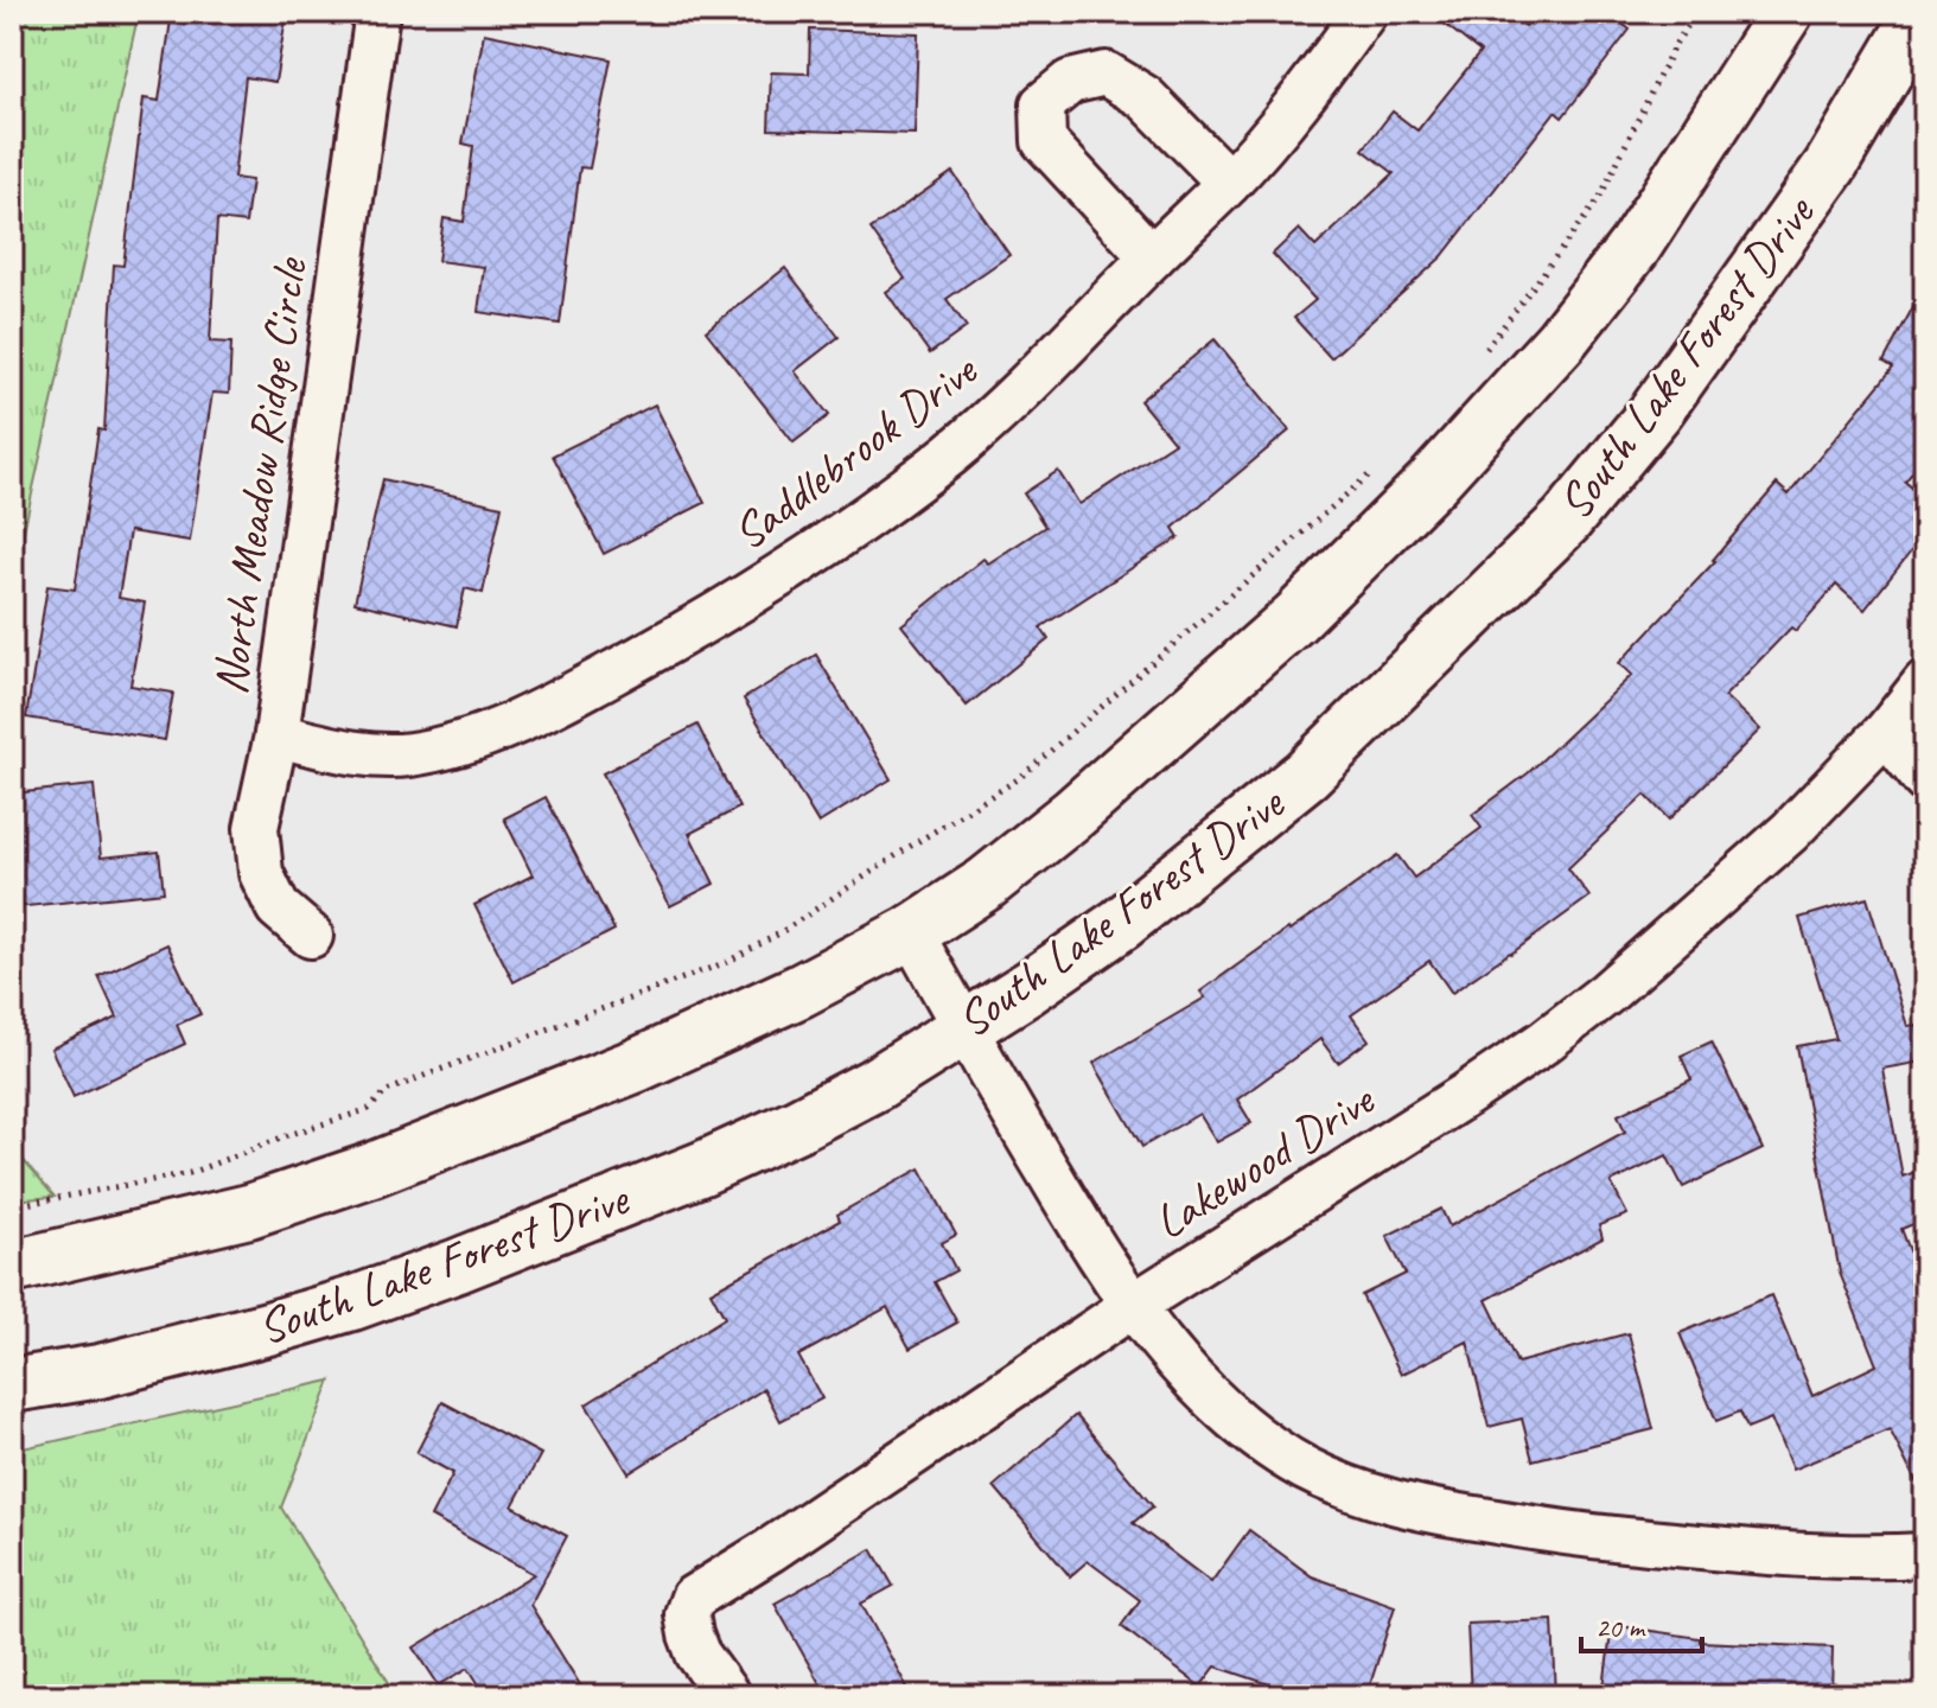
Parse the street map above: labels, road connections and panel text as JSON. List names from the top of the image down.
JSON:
{
  "streets": {
    "main road": ["South Lake Forest Drive"],
    "street": ["Saddlebrook Drive", "North Meadow Ridge Circle", "Lakewood Drive"]
  },
  "crossings": [
    ["Saddlebrook Drive", "North Meadow Ridge Circle"]
  ],
  "scale_bar": "20 m"
}
